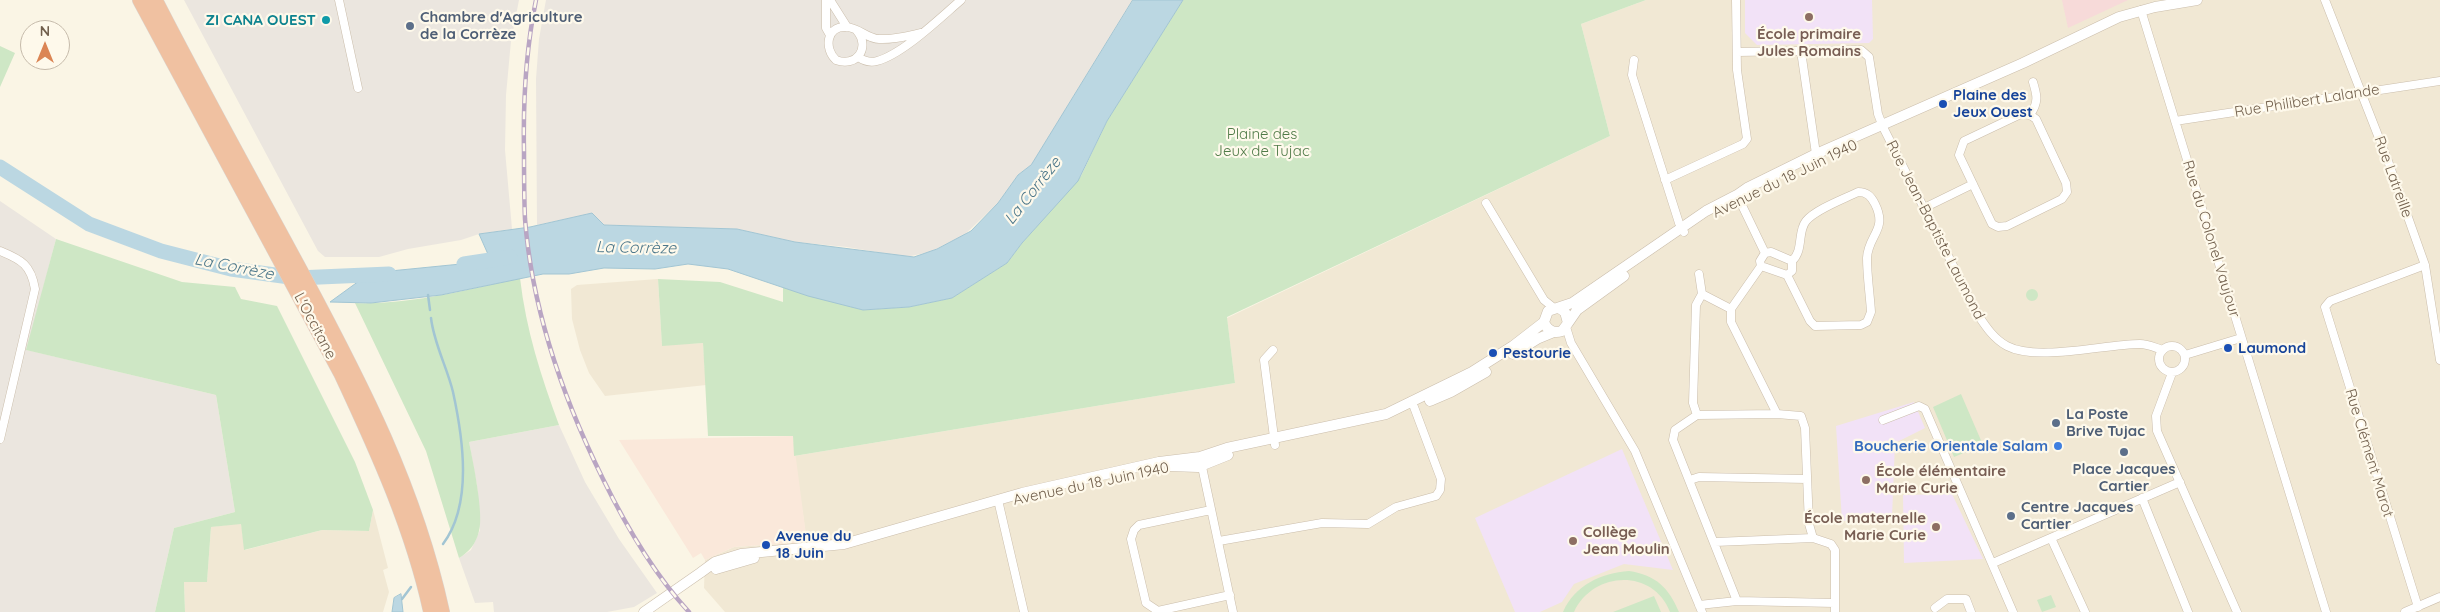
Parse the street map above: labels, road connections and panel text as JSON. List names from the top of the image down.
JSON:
{
  "streets": {
    "highway": ["L'Occitane"],
    "street": [
      "Rue Philibert Lalande",
      "Rue Latreille",
      "Avenue du 18 Juin 1940",
      "Rue Jean-Baptiste Laumond",
      "Rue du Colonel Vaujour",
      "Rue Clément Marot"
    ]
  },
  "crossings": [
    ["Rue Philibert Lalande", "Rue Latreille"],
    ["Rue Philibert Lalande", "Rue du Colonel Vaujour"],
    ["Rue Latreille", "Rue Clément Marot"],
    ["Avenue du 18 Juin 1940", "Rue Jean-Baptiste Laumond"],
    ["Avenue du 18 Juin 1940", "Rue du Colonel Vaujour"]
  ],
  "water": ["La Corrèze"],
  "parks": ["Plaine des Jeux de Tujac"],
  "places": [
    "École primaire Jules Romains",
    "ZI CANA OUEST",
    "Chambre d'Agriculture de la Corrèze",
    "Plaine des Jeux Ouest",
    "Laumond",
    "Pestourie",
    "La Poste Brive Tujac",
    "Boucherie Orientale Salam",
    "Place Jacques Cartier",
    "École élémentaire Marie Curie",
    "Centre Jacques Cartier",
    "École maternelle Marie Curie",
    "Collège Jean Moulin",
    "Avenue du 18 Juin"
  ],
  "north": "top"
}
